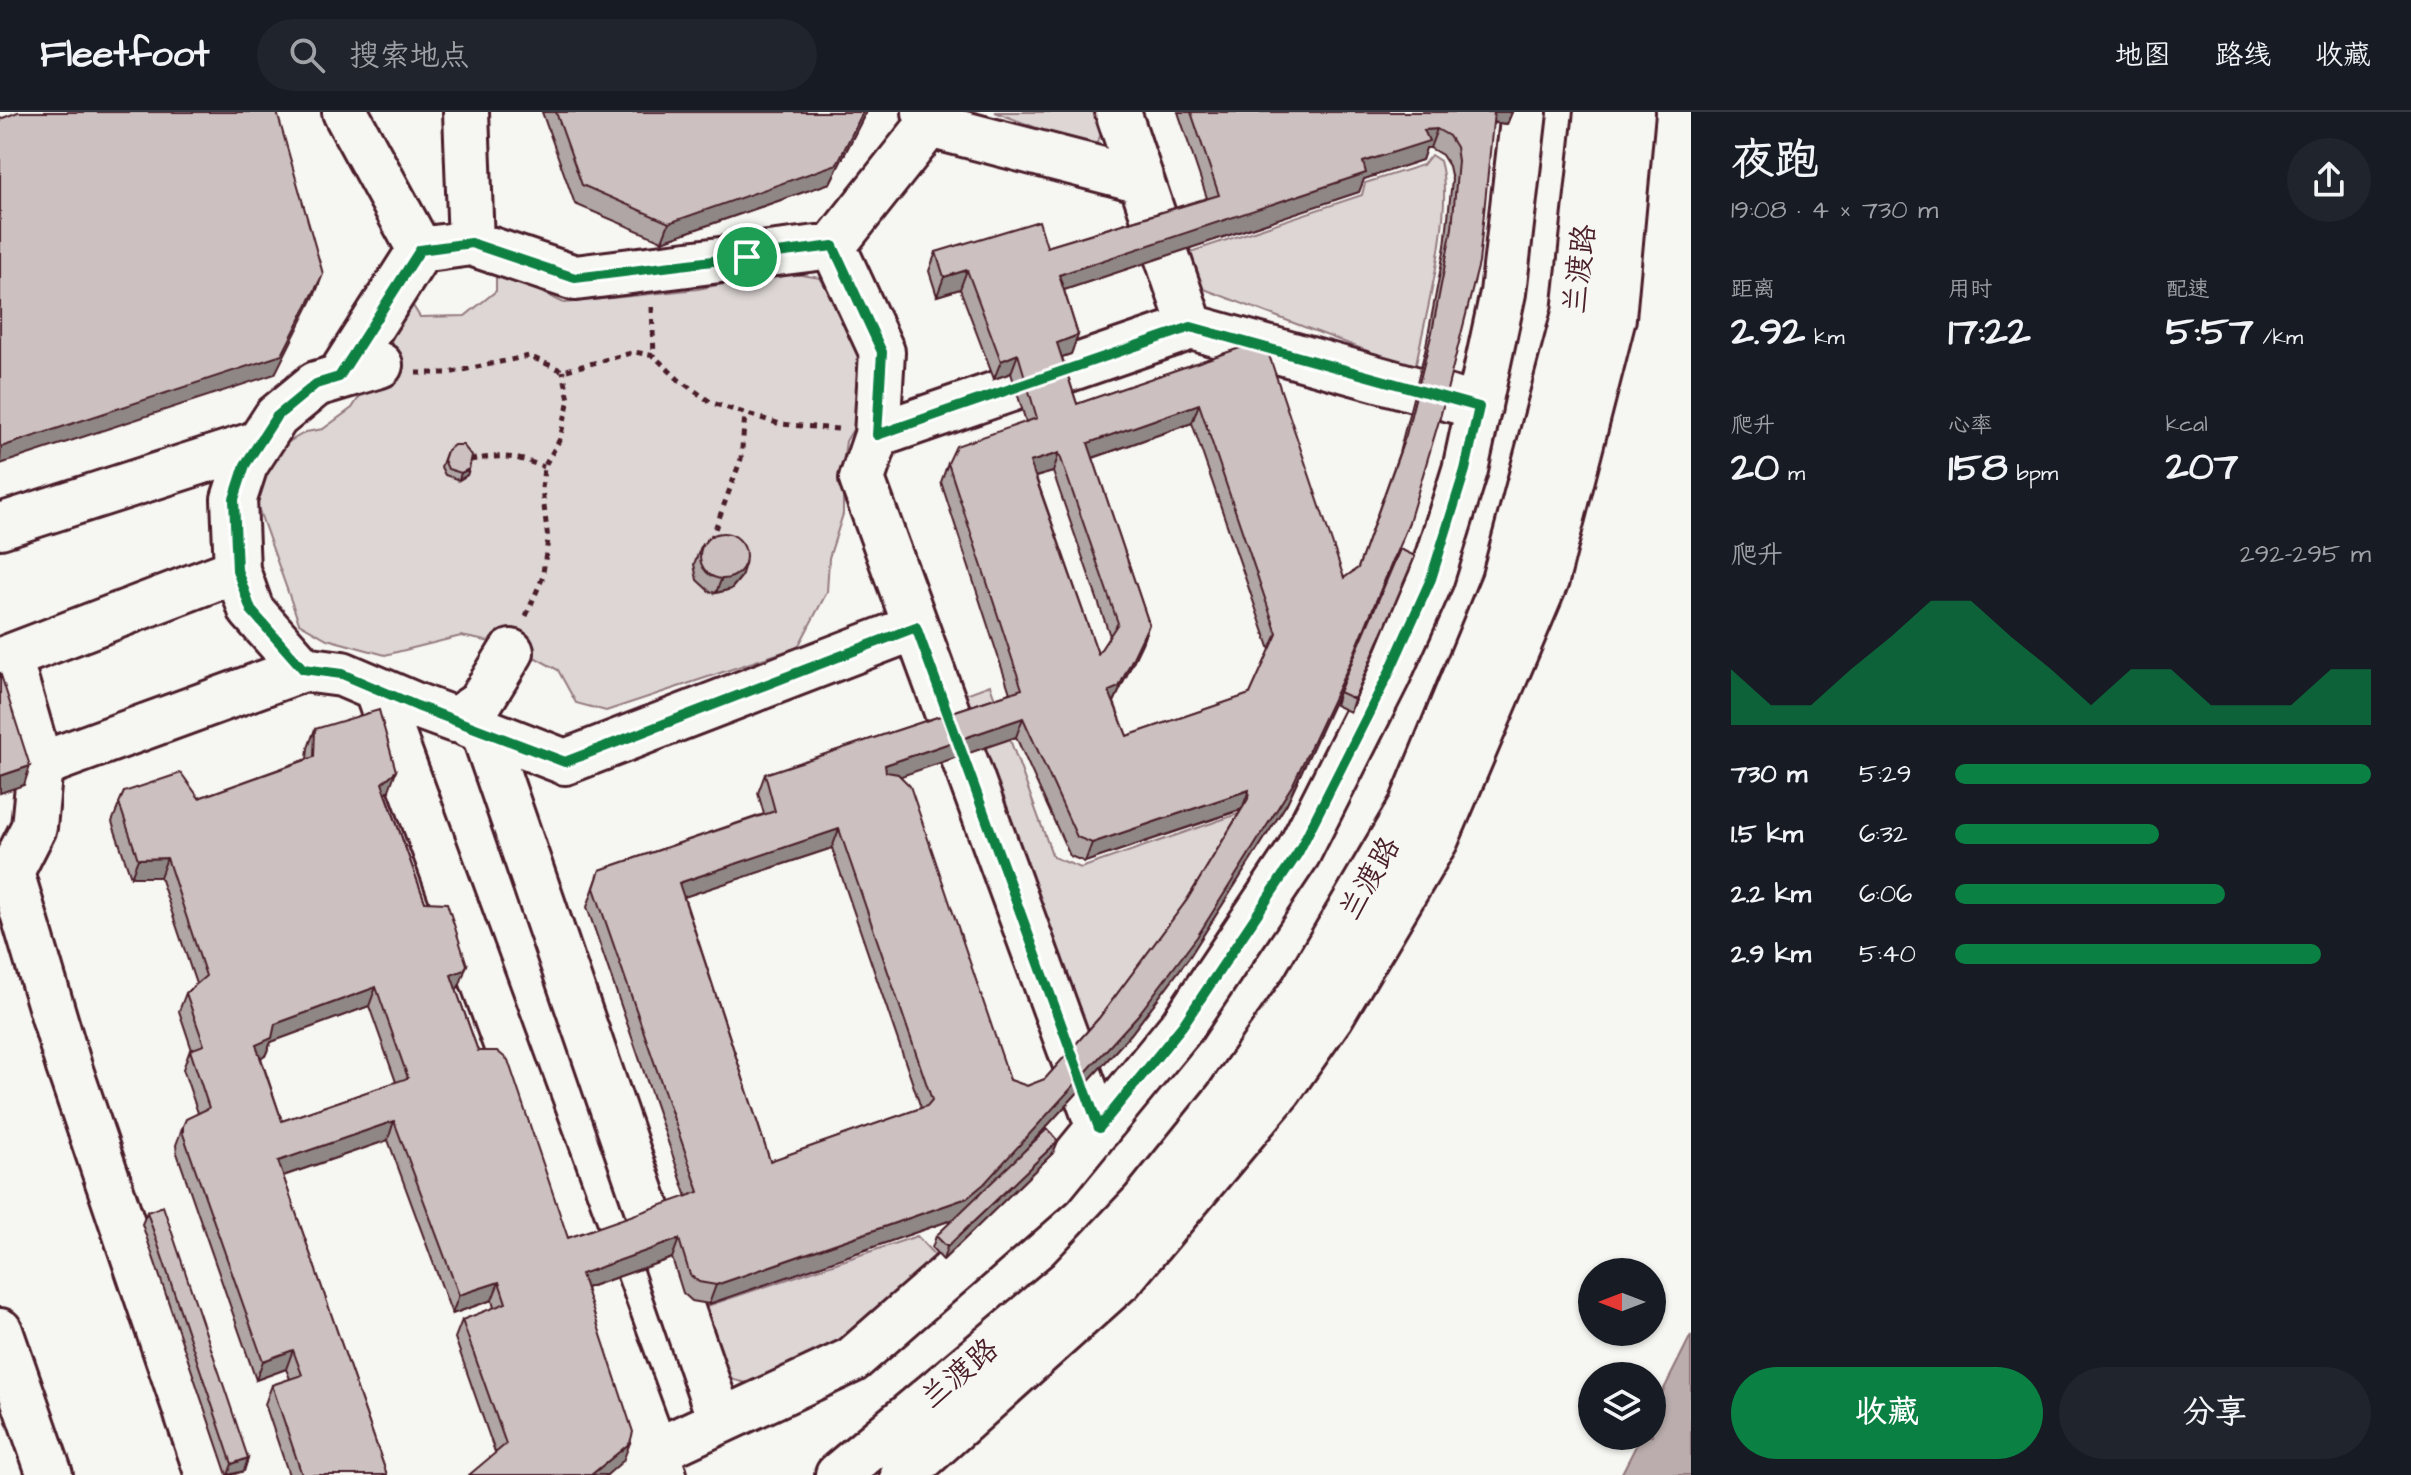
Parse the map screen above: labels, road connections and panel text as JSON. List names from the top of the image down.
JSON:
{
  "streets": {
    "street": ["兰渡路"]
  },
  "north": "left",
  "page": {
    "header": "Fleetfoot",
    "search": "搜索地点",
    "nav": ["地图", "路线", "收藏"],
    "heading": ["夜跑", "19:08 · 4 × 730 m"],
    "stats": [
      ["距离", "2.92 km"],
      ["用时", "17:22"],
      ["配速", "5:57 /km"],
      ["爬升", "20 m"],
      ["心率", "158 bpm"],
      ["kcal", "207"]
    ],
    "chart": ["爬升", "292–295 m"],
    "list": [
      {
        "name": "730 m",
        "note": "5:29"
      },
      {
        "name": "1.5 km",
        "note": "6:32"
      },
      {
        "name": "2.2 km",
        "note": "6:06"
      },
      {
        "name": "2.9 km",
        "note": "5:40"
      }
    ],
    "buttons": ["收藏", "分享"]
  }
}
